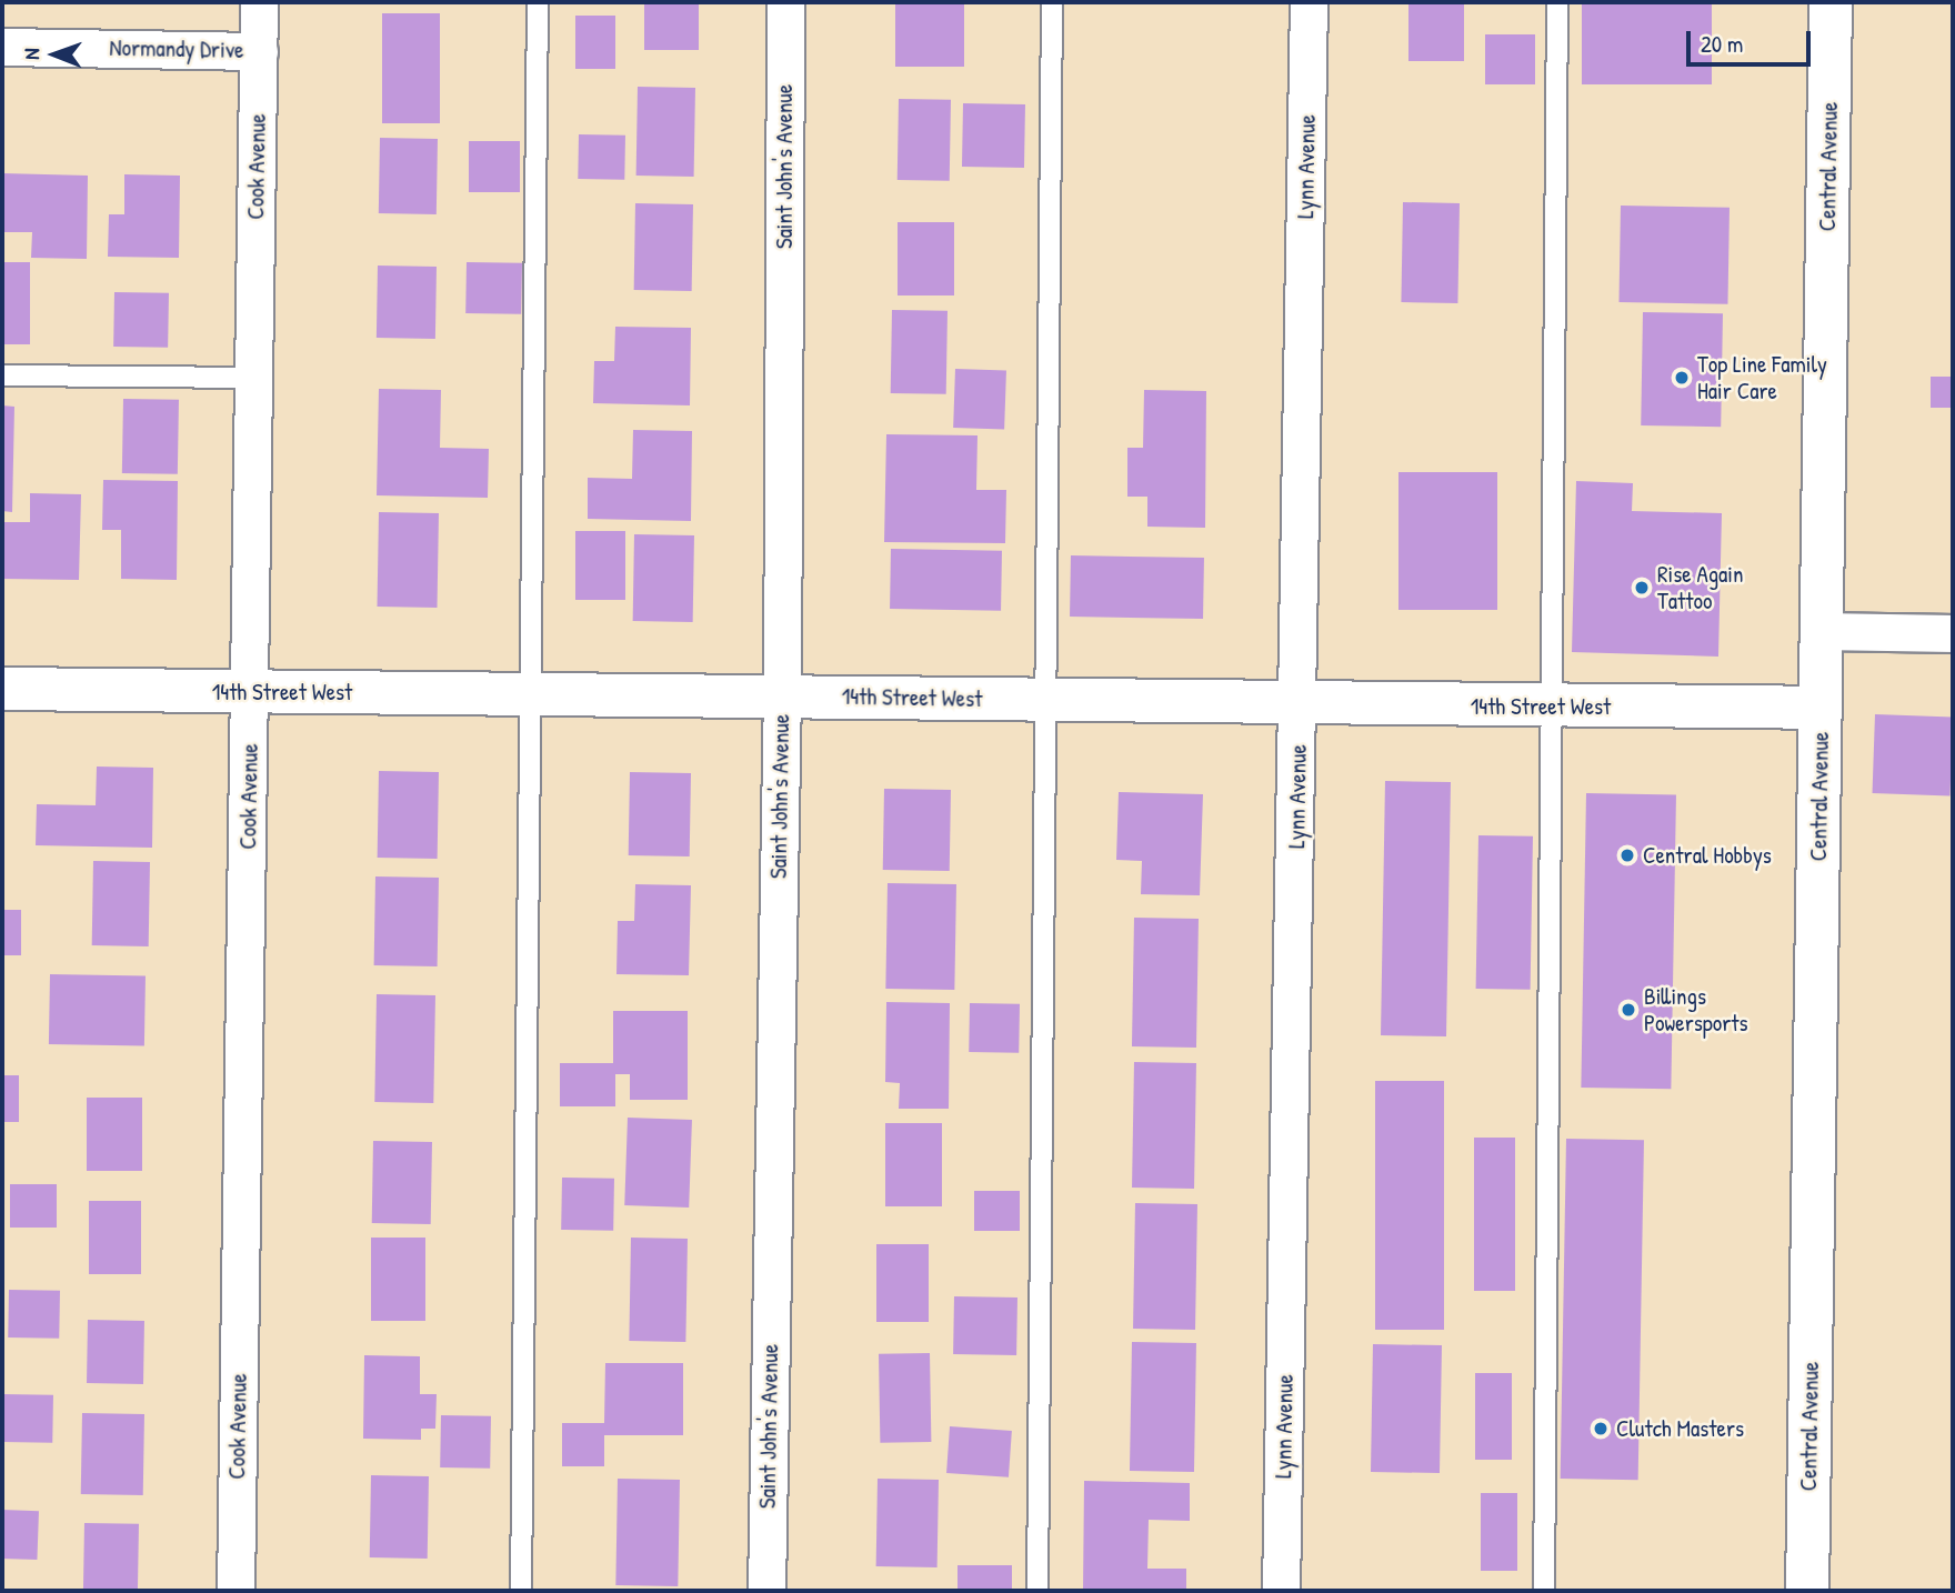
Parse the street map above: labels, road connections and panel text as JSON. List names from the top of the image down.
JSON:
{
  "streets": {
    "street": [
      "Normandy Drive",
      "Cook Avenue",
      "Saint John's Avenue",
      "Lynn Avenue",
      "Central Avenue",
      "14th Street West"
    ]
  },
  "crossings": [
    ["Normandy Drive", "Cook Avenue"],
    ["Cook Avenue", "14th Street West"],
    ["Saint John's Avenue", "14th Street West"],
    ["Lynn Avenue", "14th Street West"],
    ["Central Avenue", "14th Street West"]
  ],
  "places": [
    "Top Line Family Hair Care",
    "Rise Again Tattoo",
    "Central Hobbys",
    "Billings Powersports",
    "Clutch Masters"
  ],
  "scale_bar": "20 m",
  "north": "left"
}
